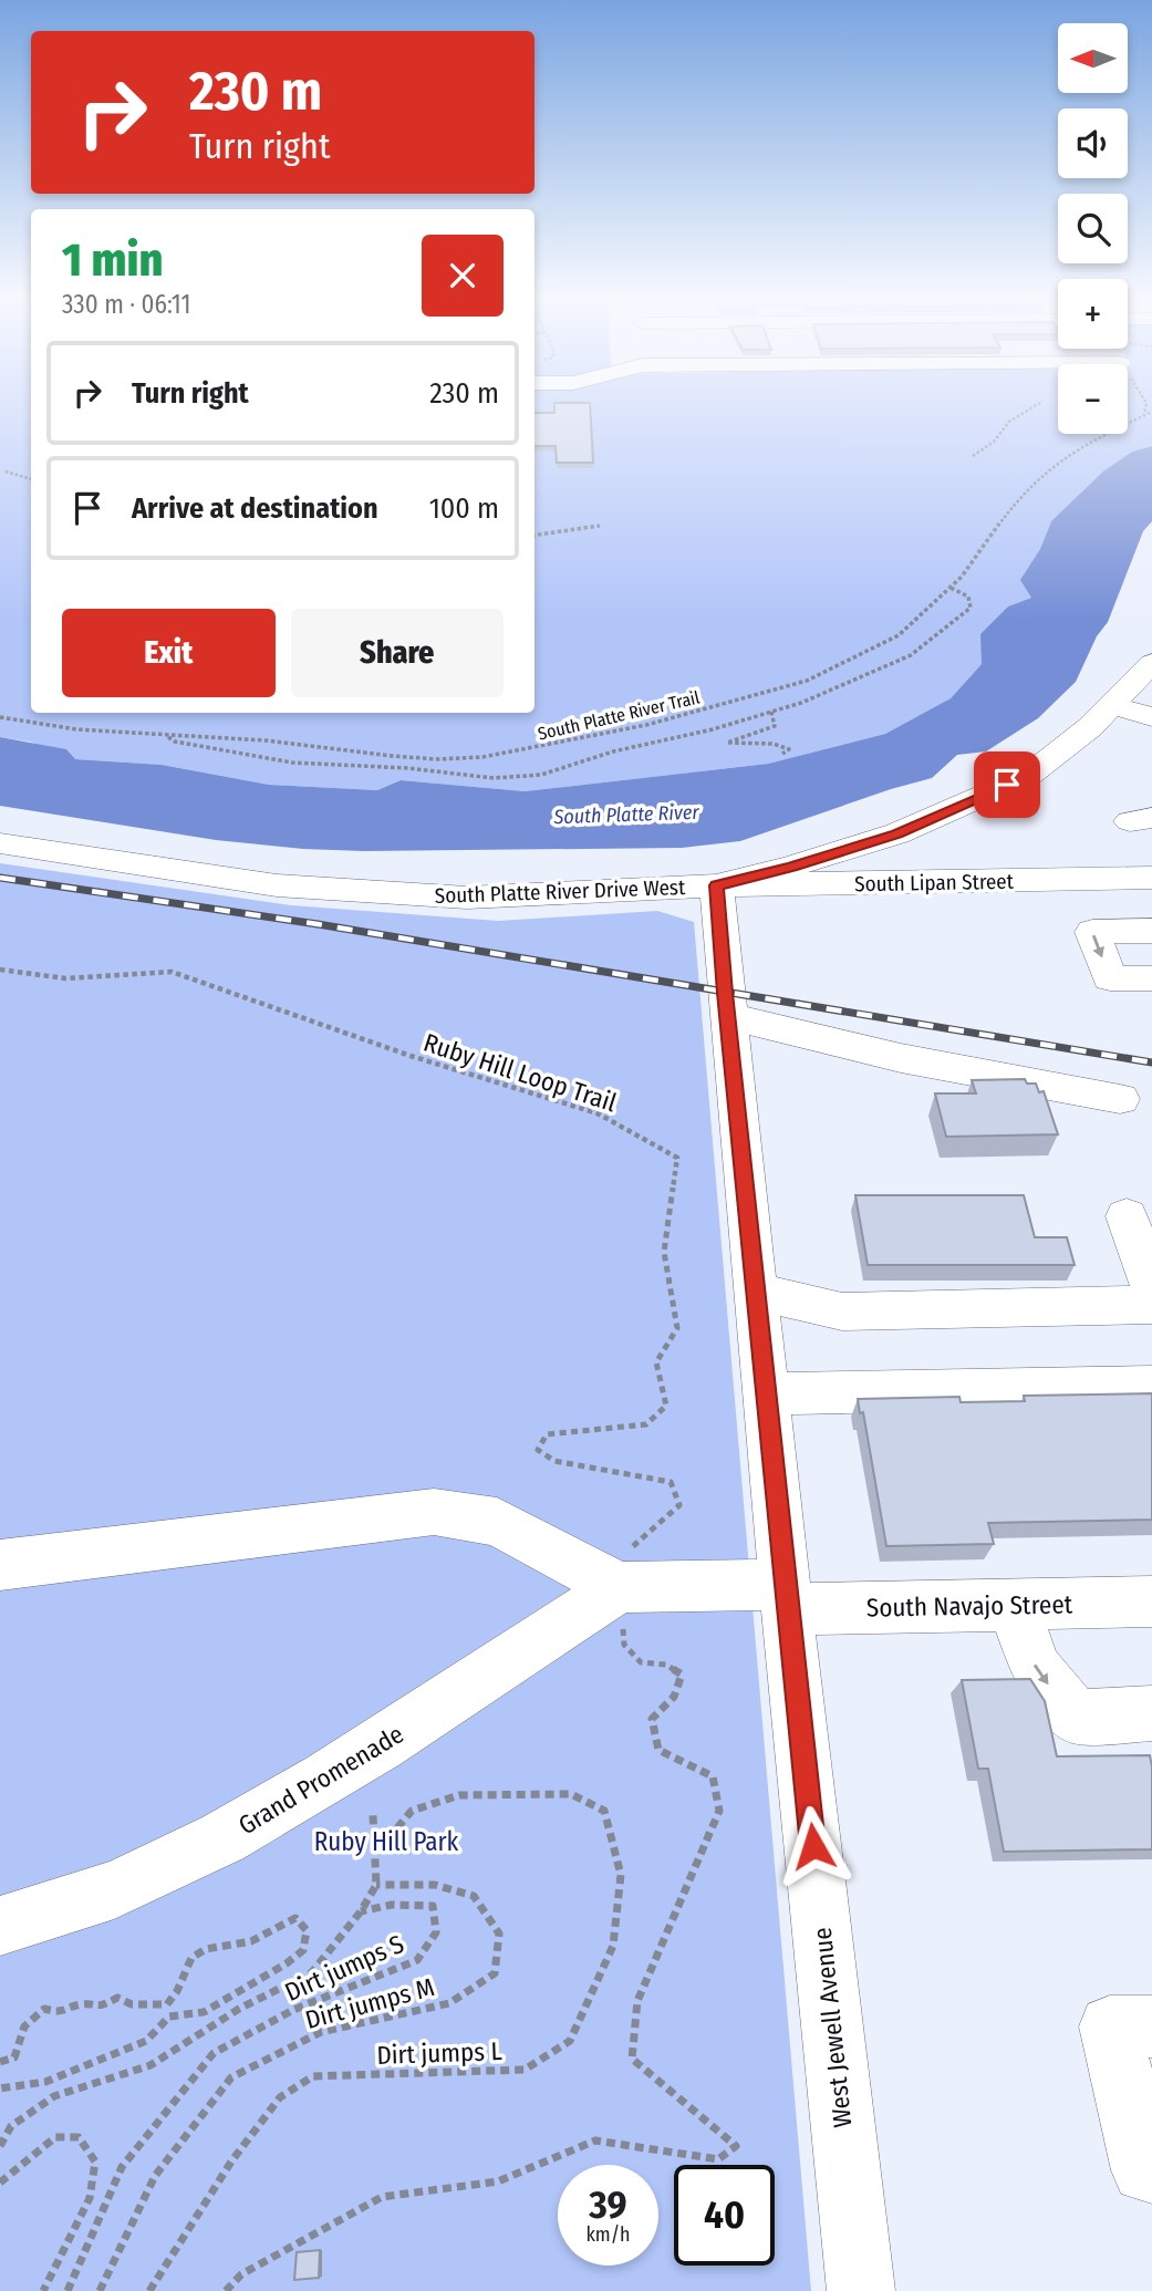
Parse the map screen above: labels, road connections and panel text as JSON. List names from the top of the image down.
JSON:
{
  "streets": {
    "street": [
      "South Lipan Street",
      "South Platte River Drive West",
      "South Navajo Street",
      "Grand Promenade",
      "West Jewell Avenue"
    ],
    "path": [
      "South Platte River Trail",
      "Ruby Hill Loop Trail",
      "Dirt jumps S",
      "Dirt jumps M",
      "Dirt jumps L"
    ]
  },
  "crossings": [
    ["South Lipan Street", "South Platte River Drive West"],
    ["South Lipan Street", "West Jewell Avenue"],
    ["South Platte River Drive West", "West Jewell Avenue"],
    ["Ruby Hill Loop Trail", "South Navajo Street"],
    ["Ruby Hill Loop Trail", "Grand Promenade"],
    ["South Navajo Street", "Grand Promenade"],
    ["South Navajo Street", "West Jewell Avenue"]
  ],
  "water": ["South Platte River"],
  "parks": ["Ruby Hill Park"],
  "north": "left",
  "page": {
    "map_buttons": ["+", "−"],
    "turn": ["230 m", "Turn right"],
    "heading": ["1 min", "330 m · 06:11"],
    "list": [
      {
        "name": "Turn right",
        "value": "230 m"
      },
      {
        "name": "Arrive at destination",
        "value": "100 m"
      }
    ],
    "buttons": ["Exit", "Share"],
    "speed": "39 km/h",
    "limit": "40"
  }
}
